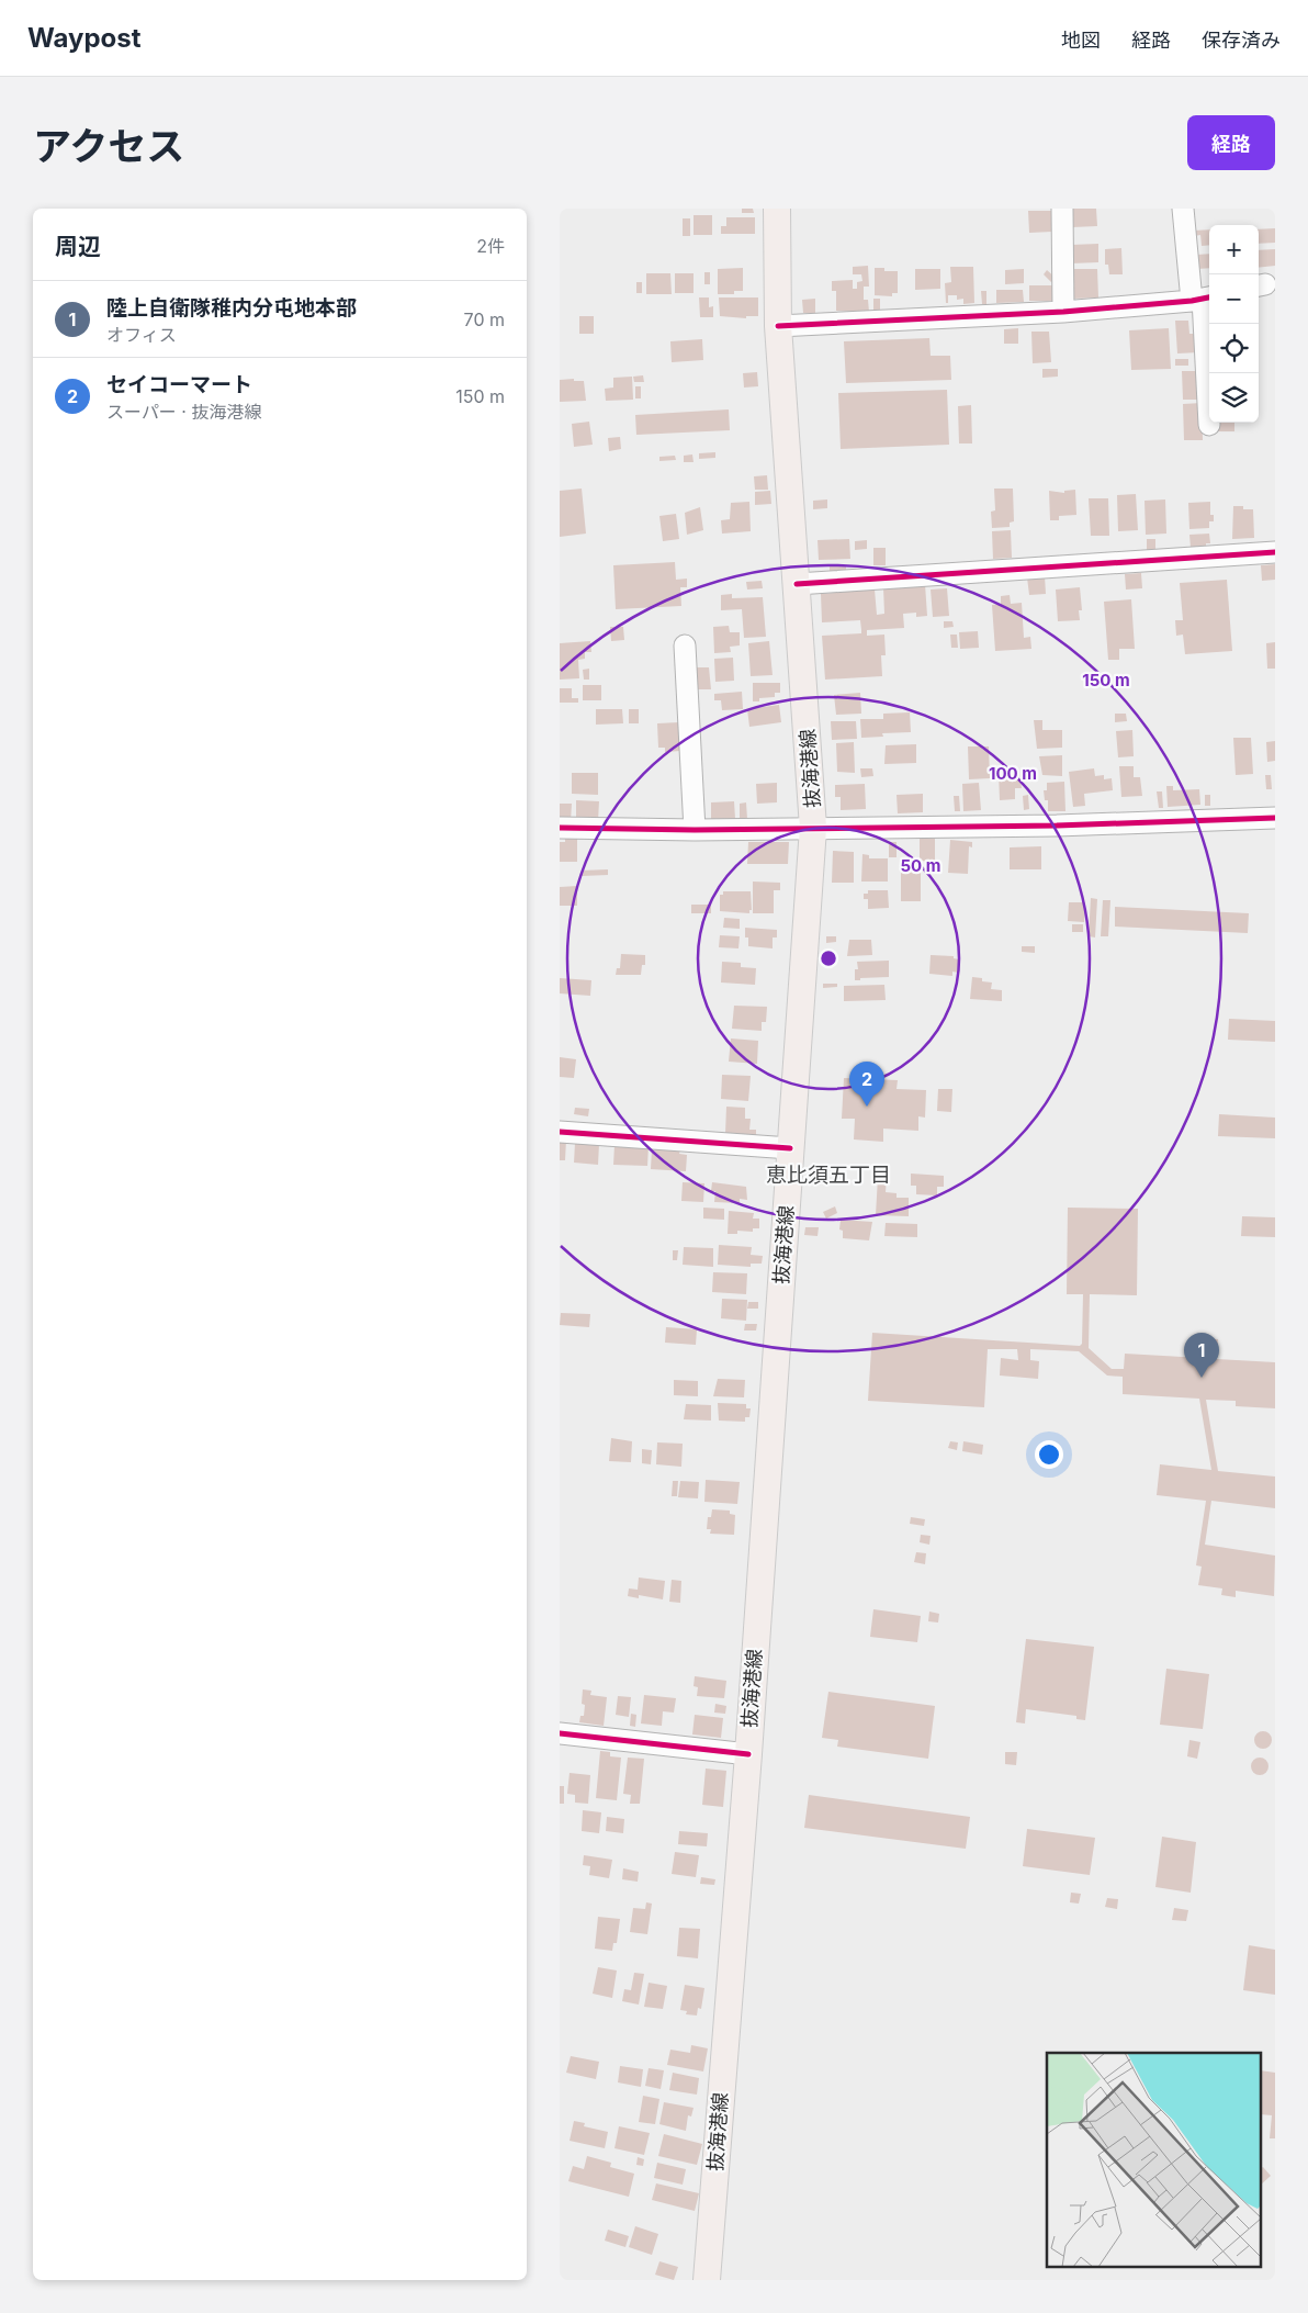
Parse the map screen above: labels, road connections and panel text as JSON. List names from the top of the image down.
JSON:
{
  "streets": {
    "main road": ["抜海港線"]
  },
  "districts": ["恵比須五丁目"],
  "page": {
    "header": "Waypost",
    "nav": ["地図", "経路", "保存済み"],
    "title": "アクセス",
    "buttons": "経路",
    "heading": ["周辺", "2件"],
    "map_buttons": ["+", "−"],
    "list": [
      {
        "mark": "1",
        "name": "陸上自衛隊稚内分屯地本部",
        "note": "オフィス",
        "value": "70 m"
      },
      {
        "mark": "2",
        "name": "セイコーマート",
        "note": "スーパー · 抜海港線",
        "value": "150 m"
      }
    ],
    "pins": ["2", "1"]
  },
  "rings": ["150 m", "100 m", "50 m"]
}
